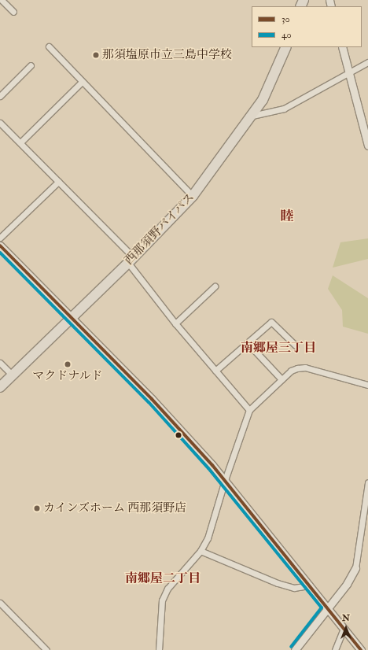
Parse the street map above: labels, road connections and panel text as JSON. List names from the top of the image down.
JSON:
{
  "streets": {
    "highway": ["西那須野バイパス"]
  },
  "districts": ["睦", "南郷屋三丁目", "南郷屋二丁目"],
  "places": ["那須塩原市立三島中学校", "マクドナルド", "カインズホーム 西那須野店"],
  "lines": ["transit line 30", "transit line 40"],
  "legend": ["30", "40"],
  "north": "top"
}
